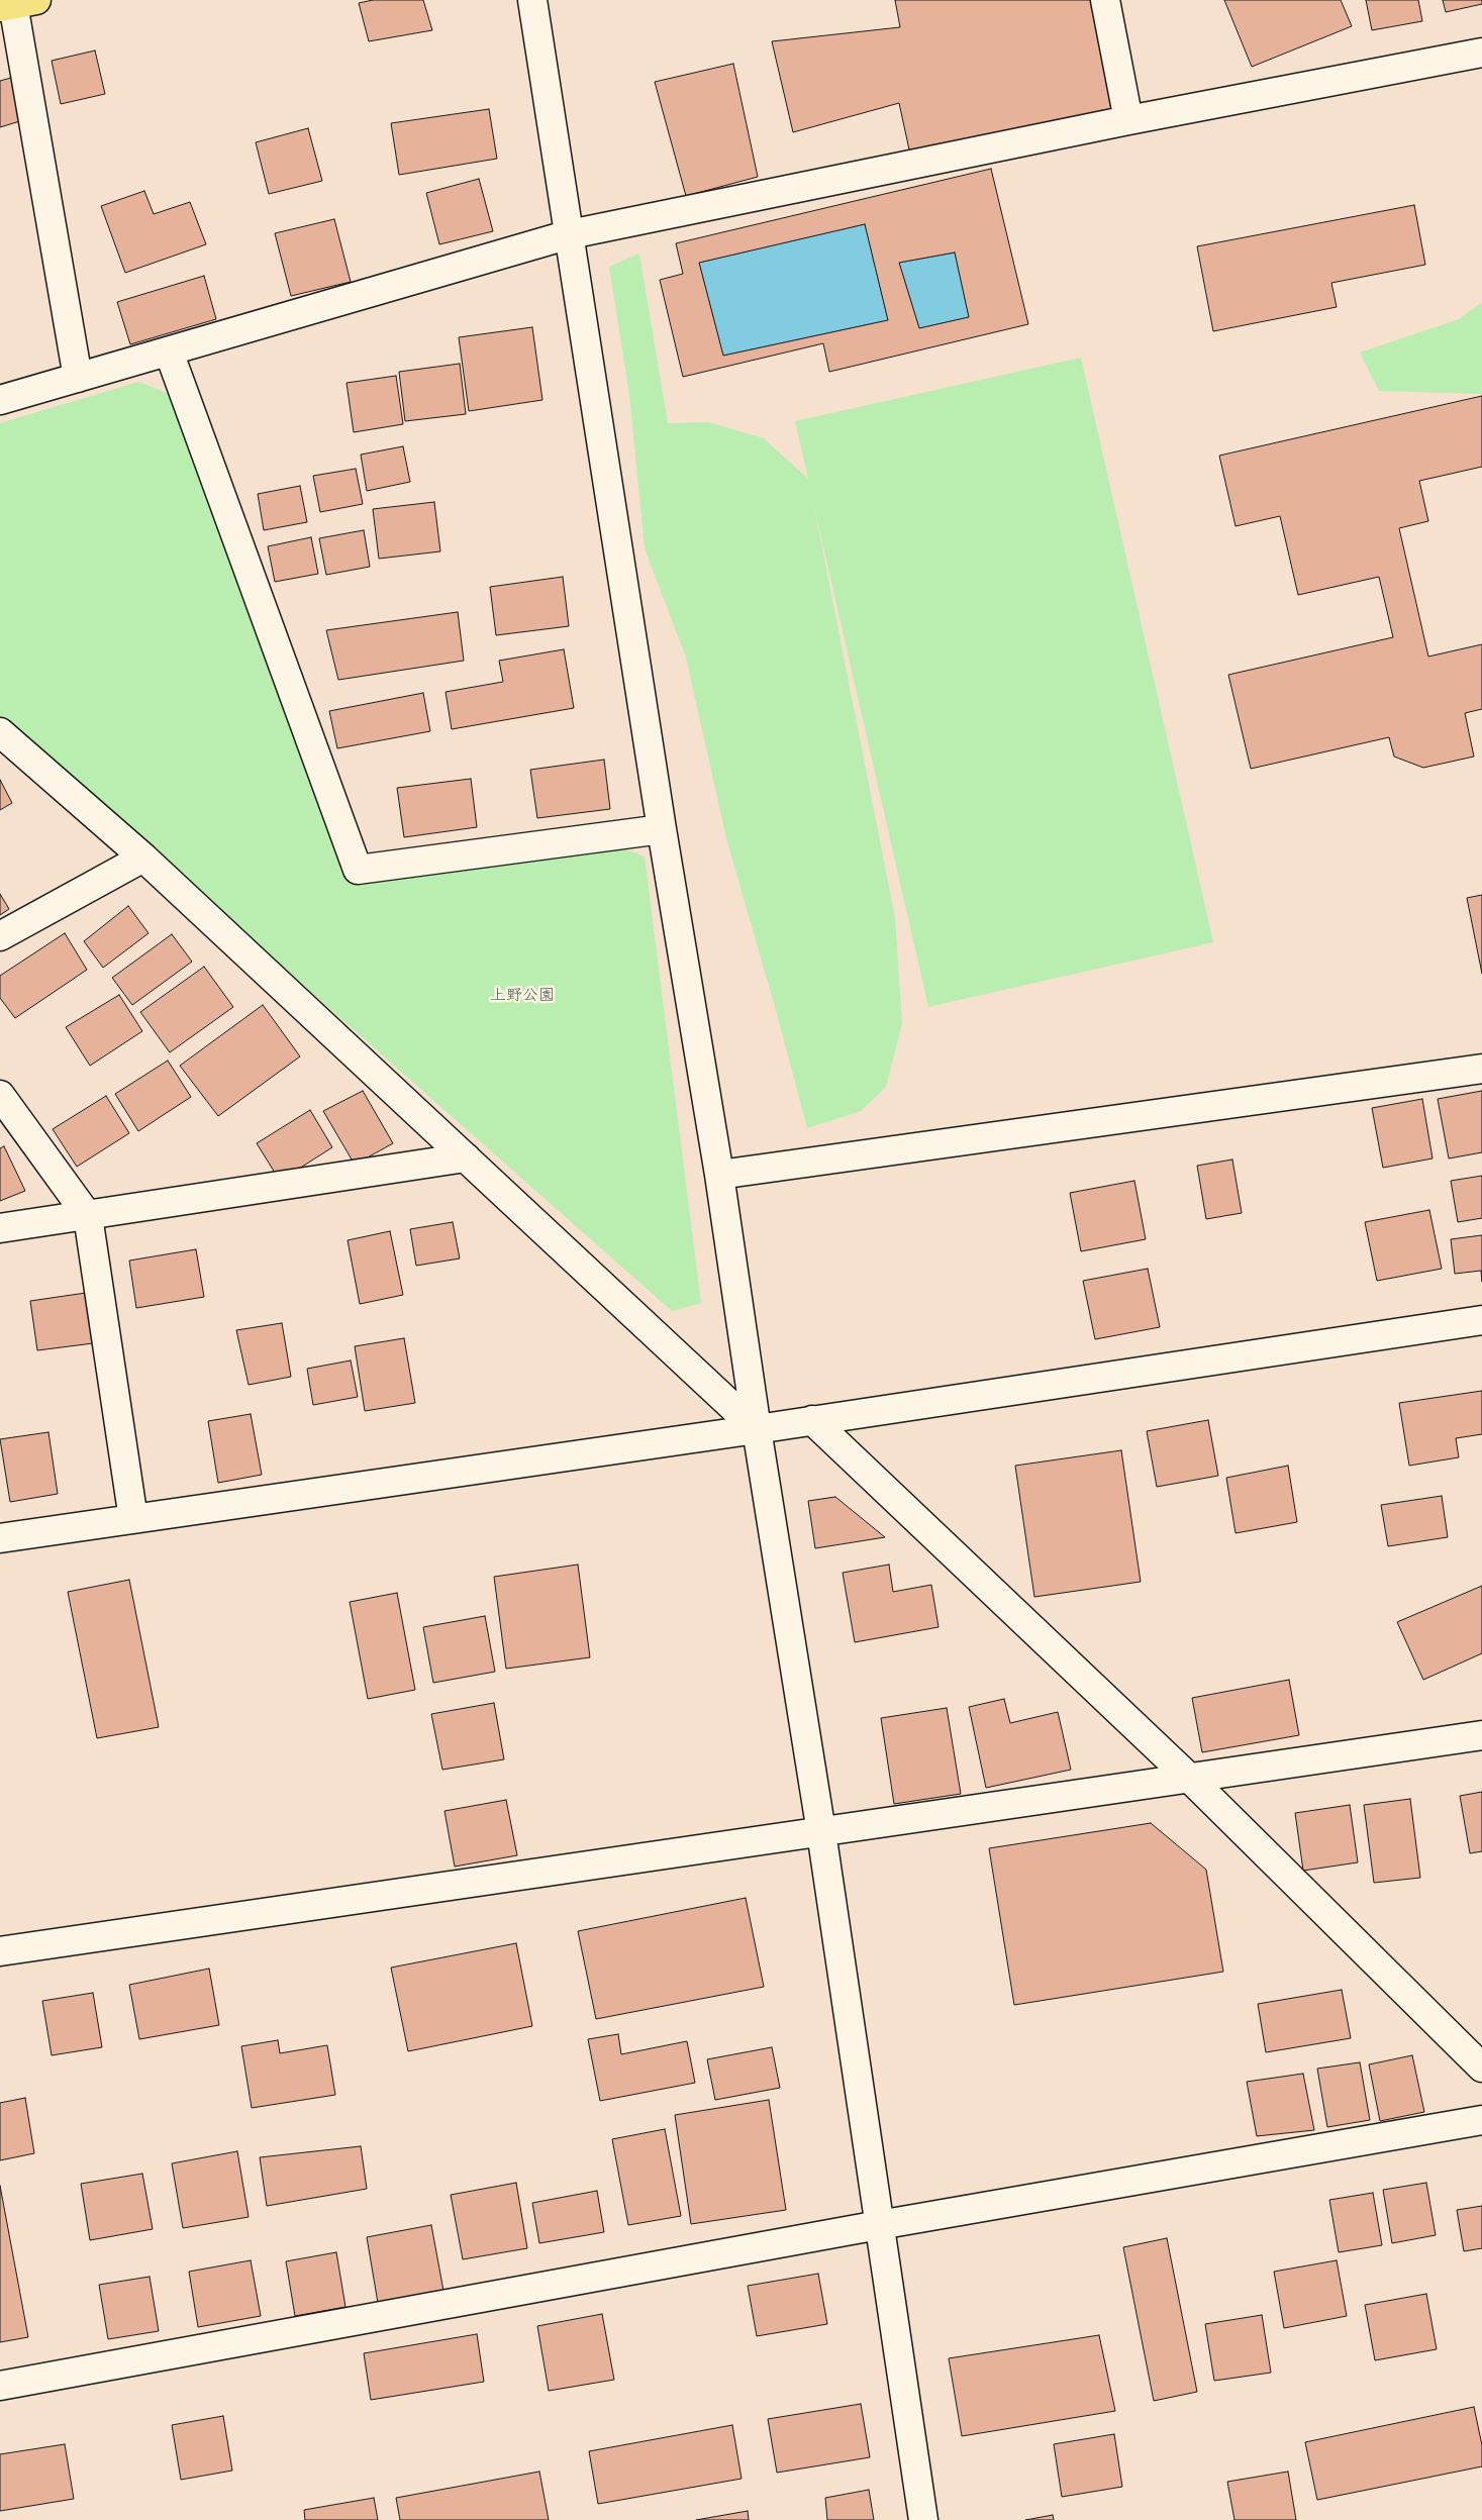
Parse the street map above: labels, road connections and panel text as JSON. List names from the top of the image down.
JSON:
{
  "parks": ["上野公園"]
}
